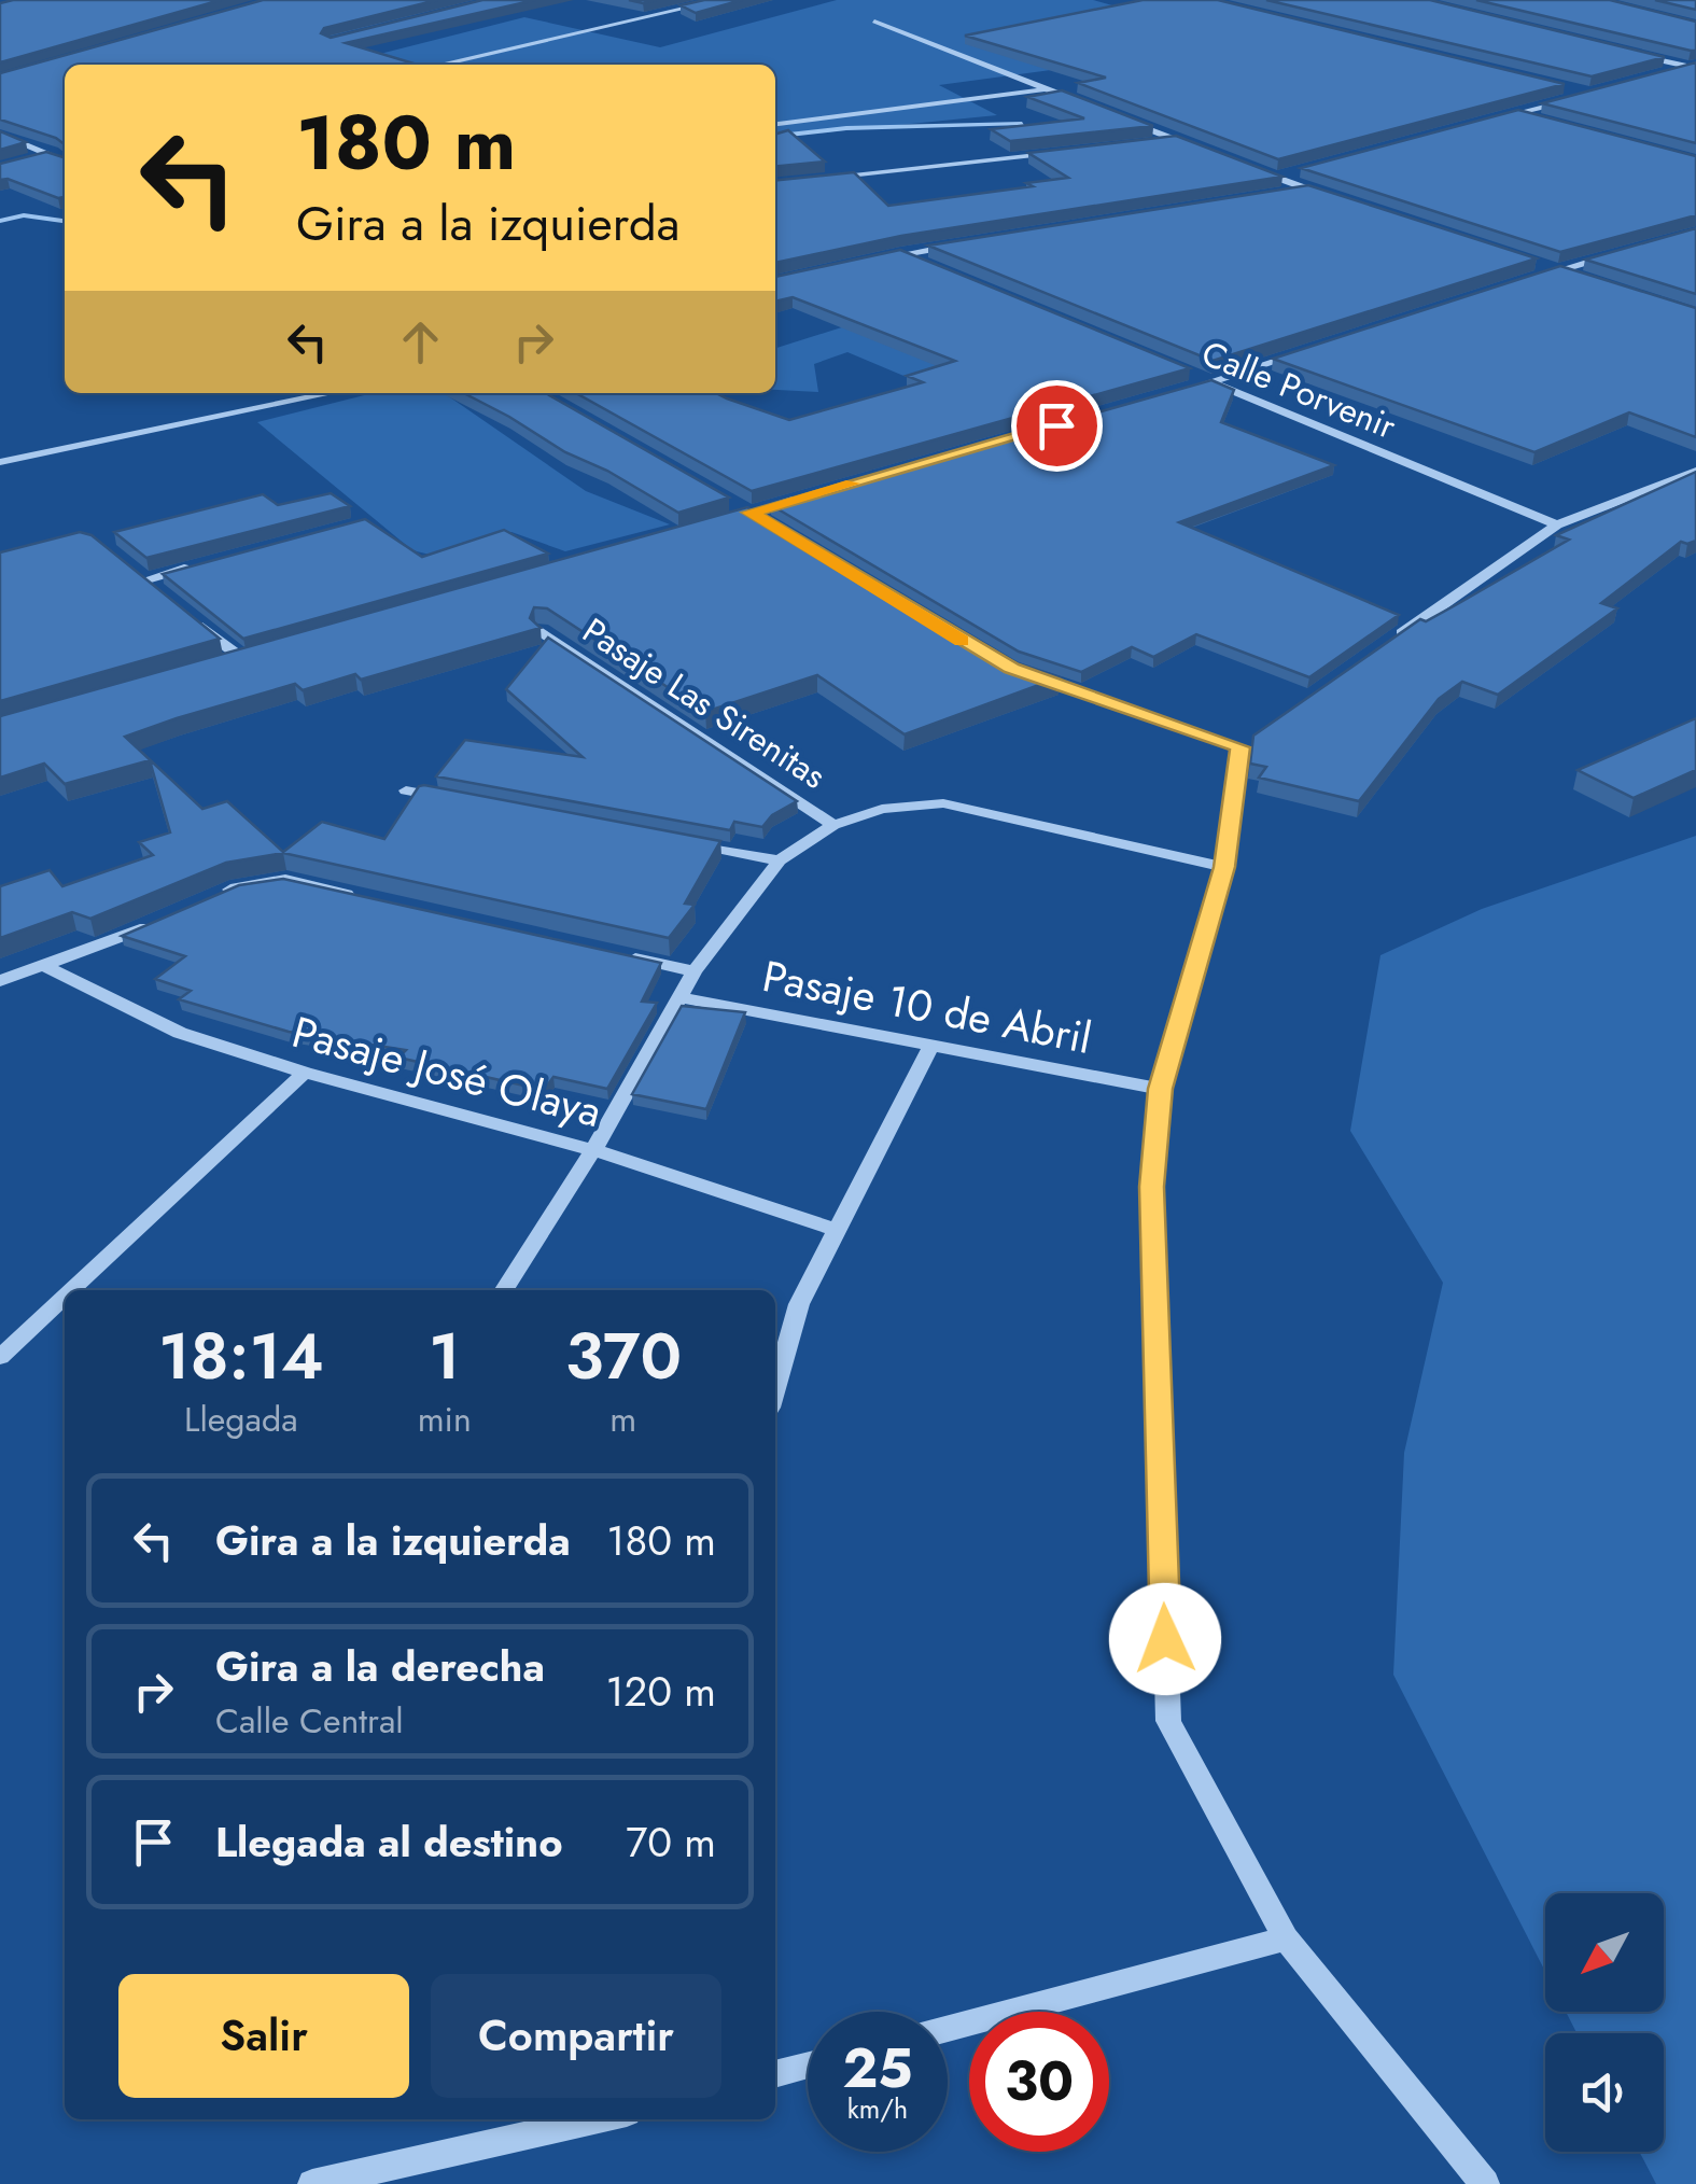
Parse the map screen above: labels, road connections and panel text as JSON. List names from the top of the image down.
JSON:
{
  "streets": {
    "street": [
      "Calle Porvenir",
      "Pasaje Las Sirenitas",
      "Pasaje 10 de Abril",
      "Pasaje José Olaya"
    ]
  },
  "north": "bottom left",
  "page": {
    "turn": ["180 m", "Gira a la izquierda"],
    "eta": [
      "18:14",
      "Llegada",
      "1",
      "min",
      "370",
      "m"
    ],
    "list": [
      {
        "name": "Gira a la izquierda",
        "value": "180 m"
      },
      {
        "name": "Gira a la derecha",
        "note": "Calle Central",
        "value": "120 m"
      },
      {
        "name": "Llegada al destino",
        "value": "70 m"
      }
    ],
    "buttons": ["Salir", "Compartir"],
    "speed": "25 km/h",
    "limit": "30"
  }
}
